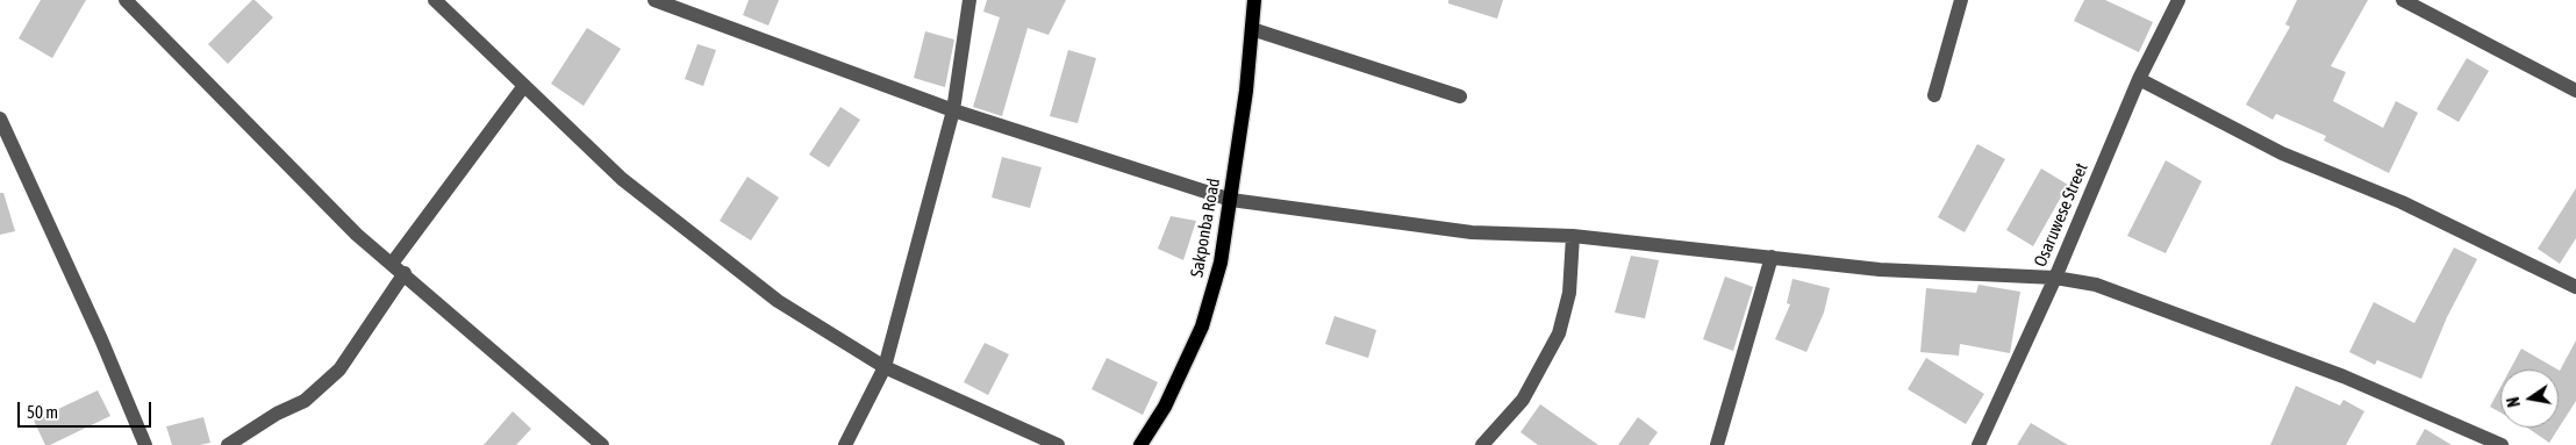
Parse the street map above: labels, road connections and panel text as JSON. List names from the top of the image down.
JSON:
{
  "streets": {
    "main road": ["Sakponba Road"],
    "street": ["Osaruwese Street"]
  },
  "scale_bar": "50 m",
  "north": "left"
}
